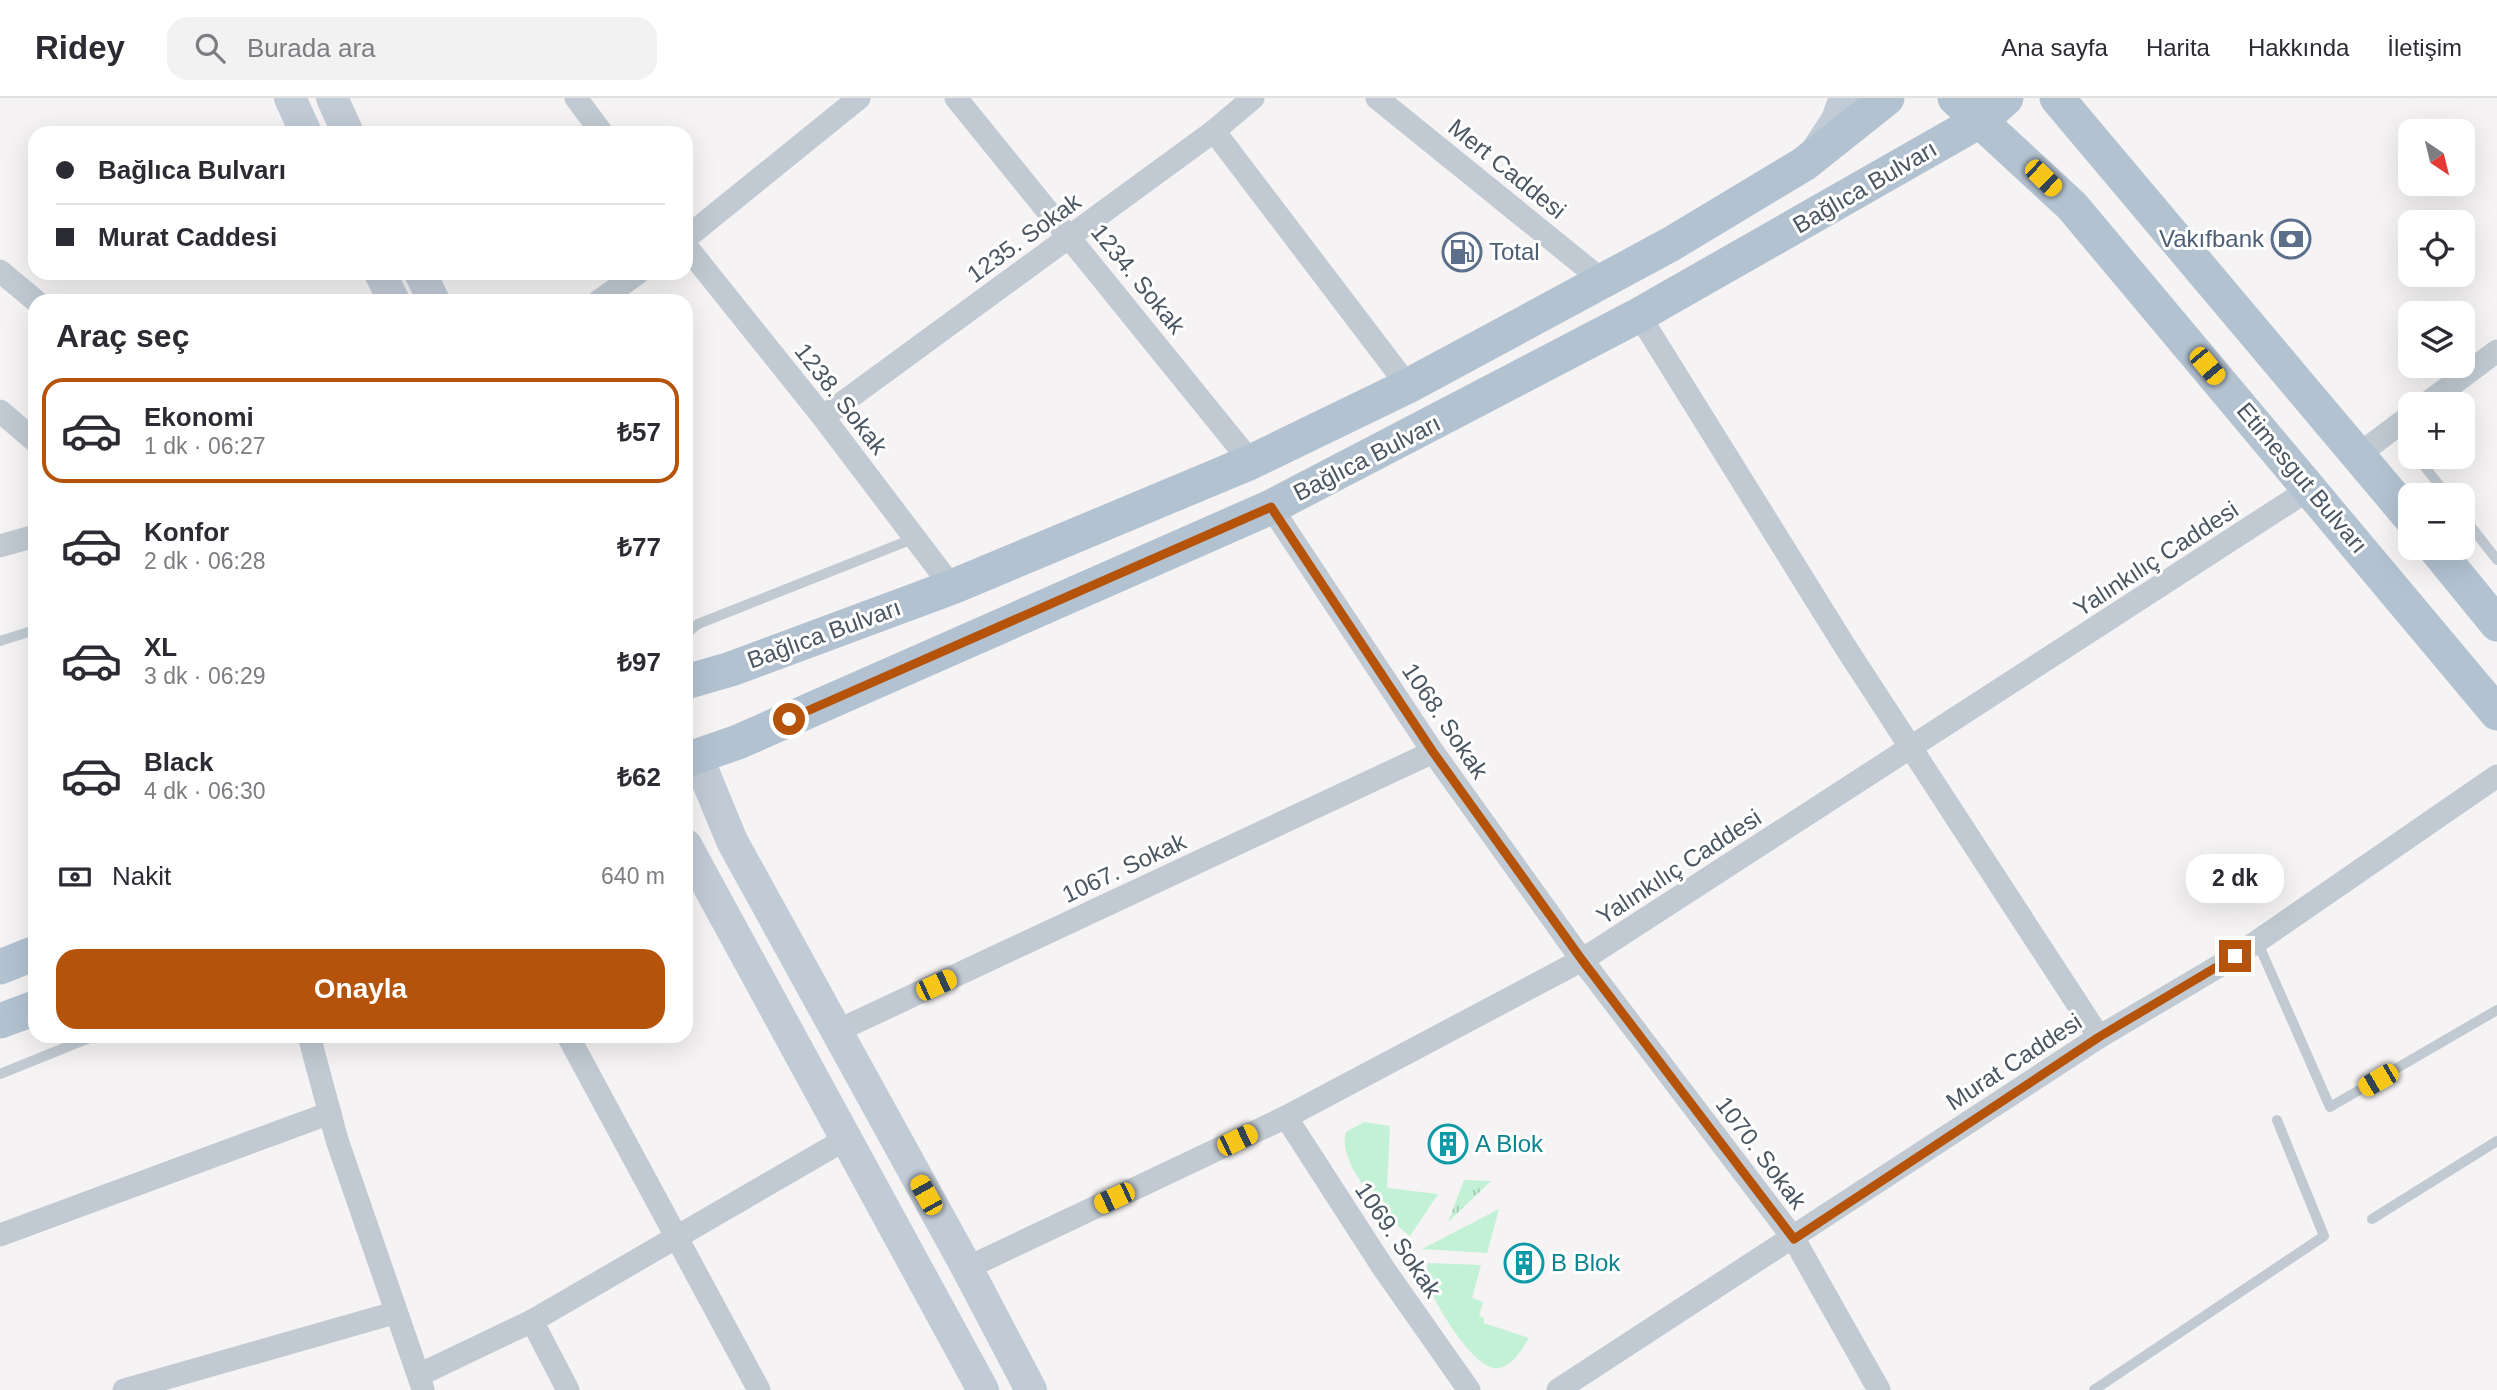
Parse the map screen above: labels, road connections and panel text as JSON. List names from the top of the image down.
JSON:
{
  "streets": {
    "main road": ["Bağlıca Bulvarı", "Etimesgut Bulvarı"],
    "street": [
      "Mert Caddesi",
      "1235. Sokak",
      "1234. Sokak",
      "1238. Sokak",
      "Yalınkılıç Caddesi",
      "1068. Sokak",
      "1067. Sokak",
      "Murat Caddesi",
      "1070. Sokak",
      "1069. Sokak"
    ]
  },
  "crossings": [
    ["Mert Caddesi", "Bağlıca Bulvarı"],
    ["Bağlıca Bulvarı", "1234. Sokak"],
    ["Bağlıca Bulvarı", "1238. Sokak"],
    ["Bağlıca Bulvarı", "Etimesgut Bulvarı"],
    ["Bağlıca Bulvarı", "1068. Sokak"],
    ["1235. Sokak", "1234. Sokak"],
    ["1235. Sokak", "1238. Sokak"],
    ["Etimesgut Bulvarı", "Yalınkılıç Caddesi"],
    ["Yalınkılıç Caddesi", "1068. Sokak"],
    ["Yalınkılıç Caddesi", "1070. Sokak"],
    ["Yalınkılıç Caddesi", "1069. Sokak"],
    ["1068. Sokak", "1067. Sokak"],
    ["1068. Sokak", "1070. Sokak"],
    ["Murat Caddesi", "1070. Sokak"]
  ],
  "places": {
    "bank": ["Vakıfbank"],
    "fuel station": ["Total"],
    "building": ["A Blok", "B Blok"]
  },
  "north": "bottom right",
  "page": {
    "header": "Ridey",
    "search": "Burada ara",
    "nav": [
      "Ana sayfa",
      "Harita",
      "Hakkında",
      "İletişim"
    ],
    "map_buttons": ["+", "−"],
    "banner": ["Bağlıca Bulvarı", "Murat Caddesi"],
    "heading": "Araç seç",
    "list": [
      {
        "name": "Ekonomi",
        "note": "1 dk · 06:27",
        "value": "₺57"
      },
      {
        "name": "Konfor",
        "note": "2 dk · 06:28",
        "value": "₺77"
      },
      {
        "name": "XL",
        "note": "3 dk · 06:29",
        "value": "₺97"
      },
      {
        "name": "Black",
        "note": "4 dk · 06:30",
        "value": "₺62"
      }
    ],
    "pay": ["Nakit", "640 m"],
    "bubble": "2 dk",
    "buttons": "Onayla"
  }
}
